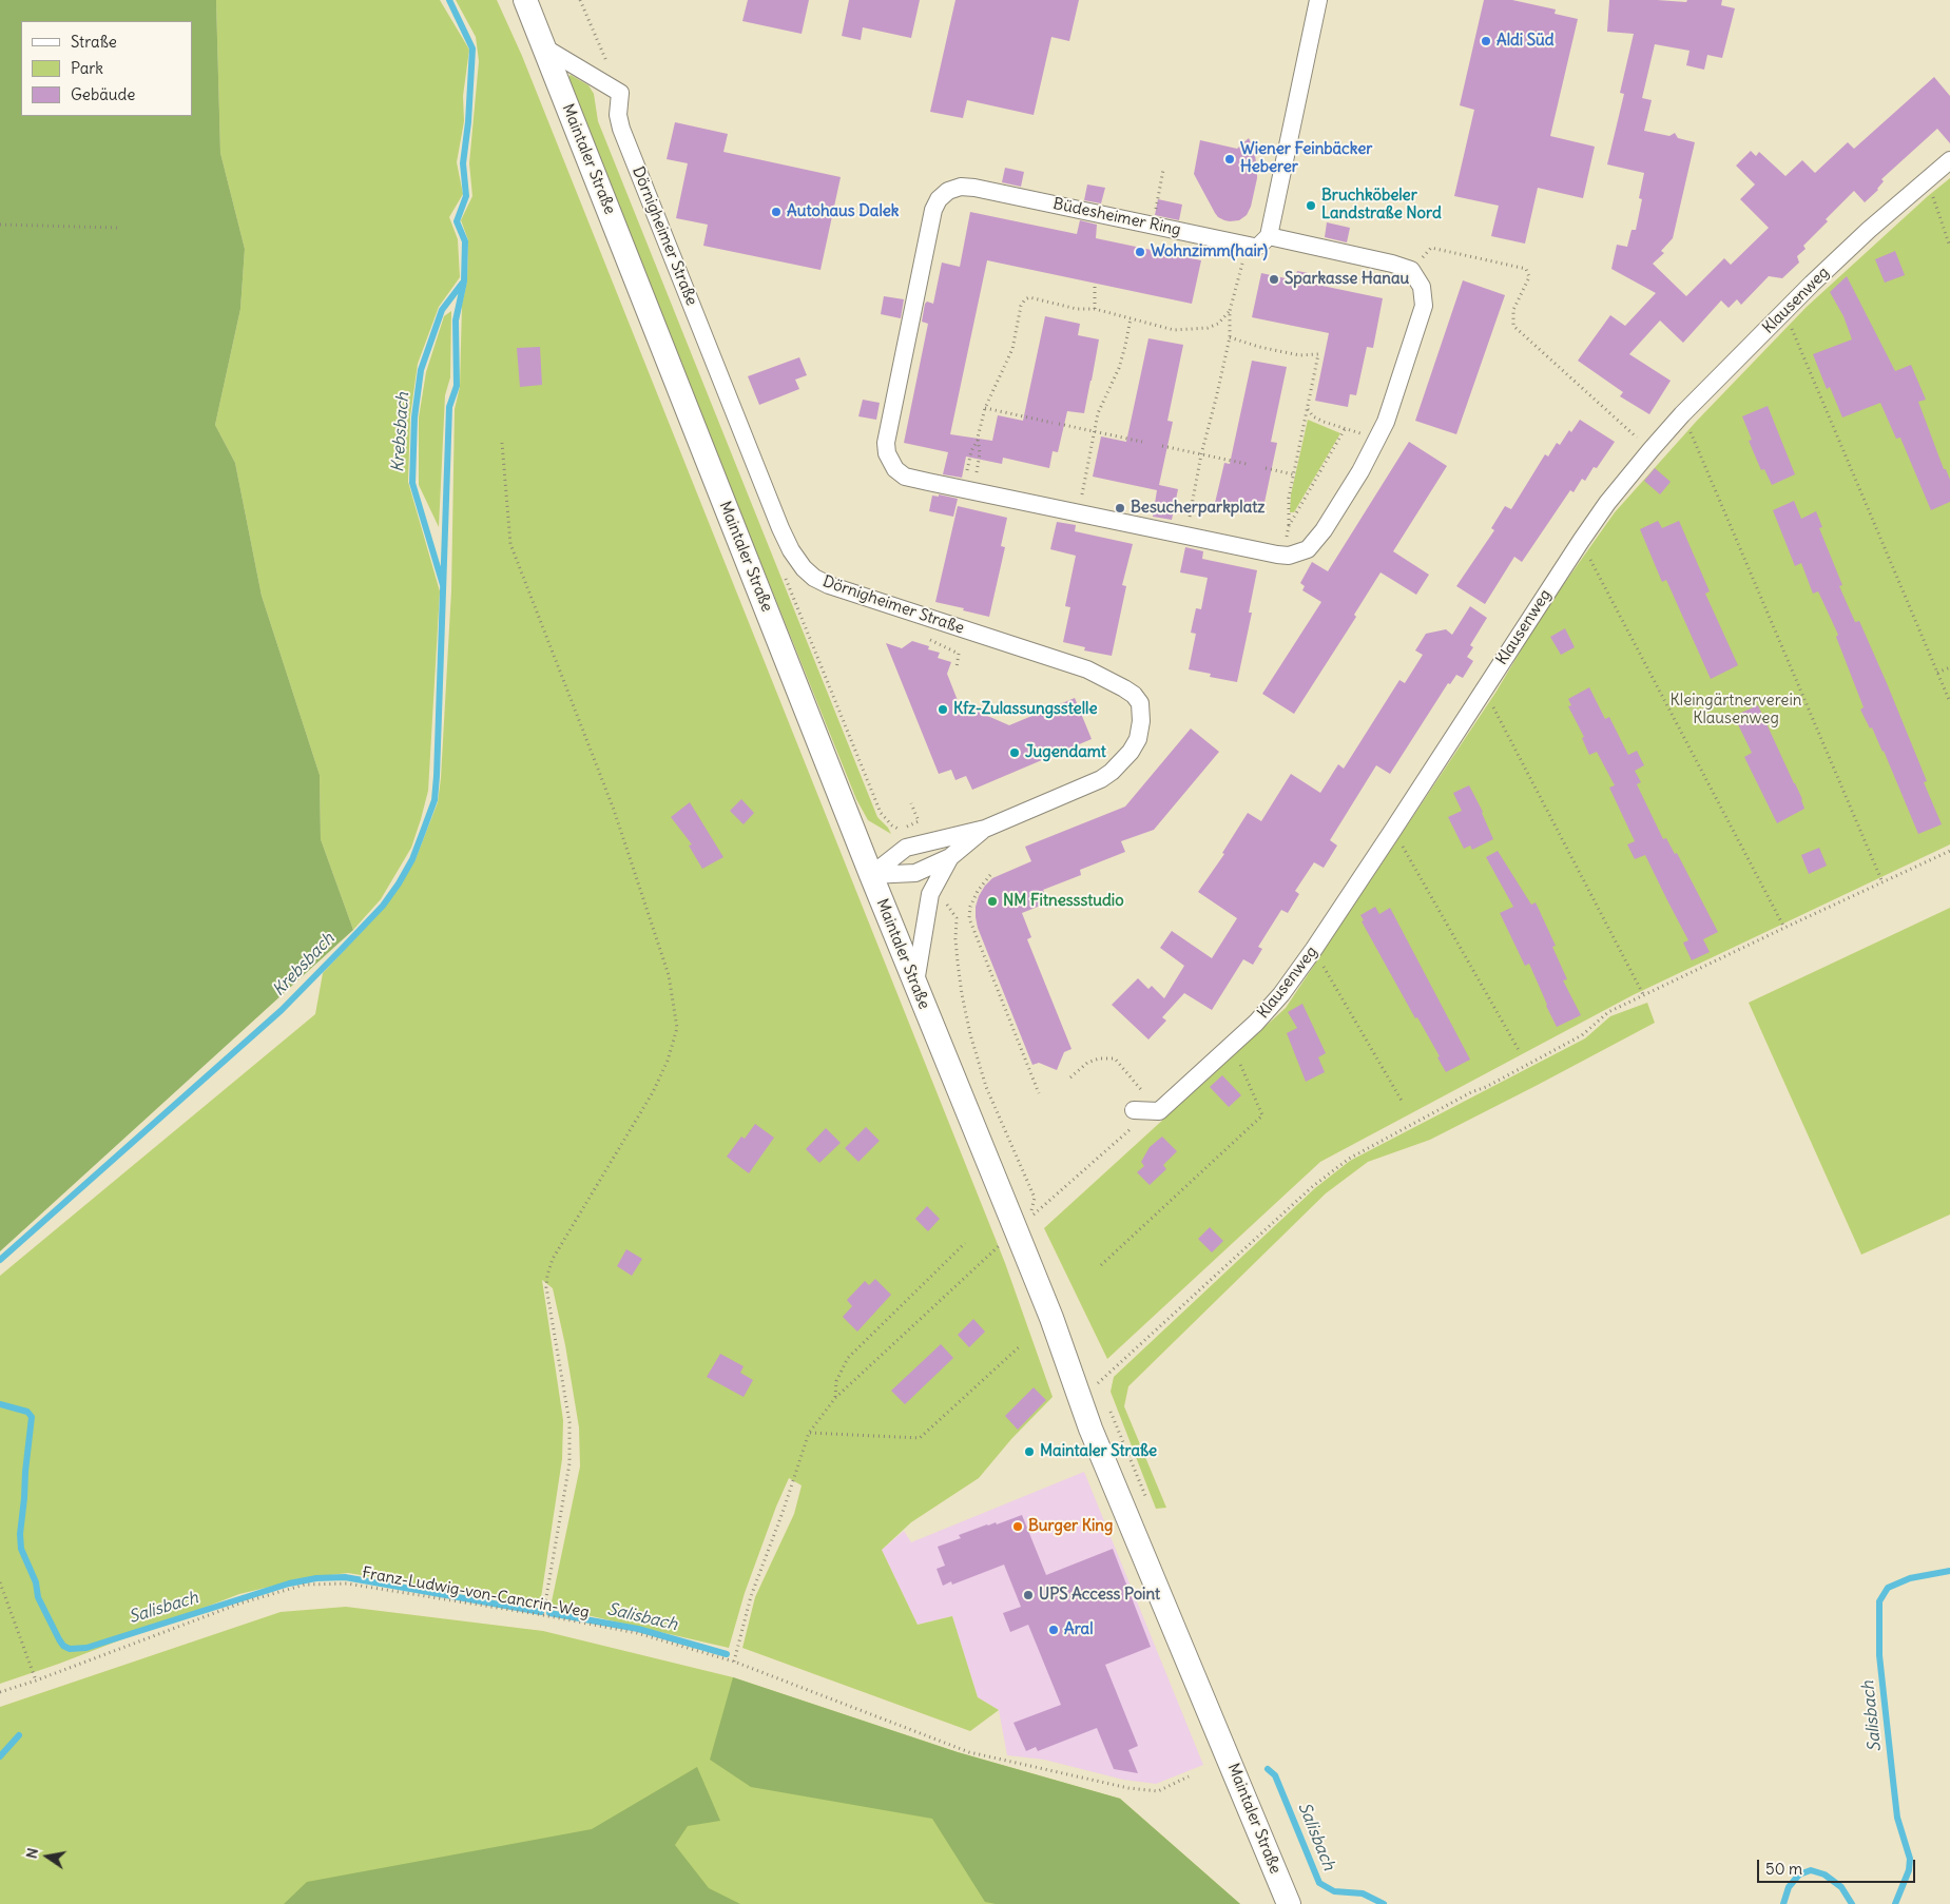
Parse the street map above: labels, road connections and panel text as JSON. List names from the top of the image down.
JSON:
{
  "streets": {
    "main road": ["Maintaler Straße"],
    "street": ["Büdesheimer Ring", "Dörnigheimer Straße", "Klausenweg"],
    "path": ["Franz-Ludwig-von-Cancrin-Weg"]
  },
  "crossings": [
    ["Maintaler Straße", "Dörnigheimer Straße"]
  ],
  "water": ["Krebsbach", "Salisbach"],
  "parks": ["Kleingärtnerverein Klausenweg"],
  "places": [
    "Aldi Süd",
    "Wiener Feinbäcker Heberer",
    "Bruchköbeler Landstraße Nord",
    "Autohaus Dalek",
    "Wohnzimm(hair)",
    "Sparkasse Hanau",
    "Besucherparkplatz",
    "Kfz-Zulassungsstelle",
    "Jugendamt",
    "NM Fitnessstudio",
    "Maintaler Straße",
    "Burger King",
    "UPS Access Point",
    "Aral"
  ],
  "legend": ["Straße", "Park", "Gebäude"],
  "scale_bar": "50 m",
  "north": "left"
}
